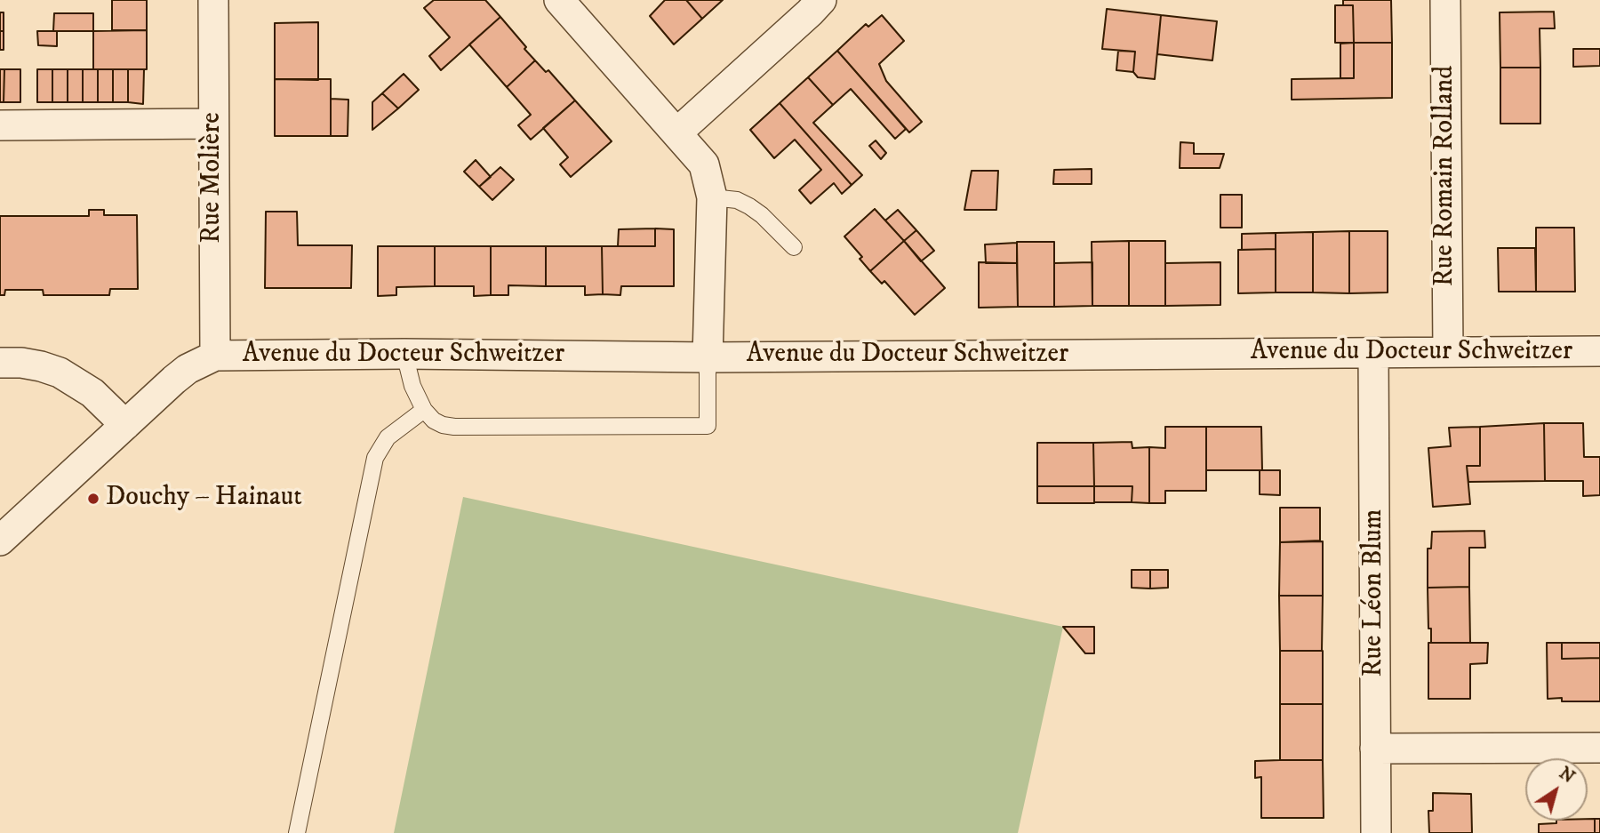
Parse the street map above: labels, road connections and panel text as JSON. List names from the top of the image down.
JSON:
{
  "streets": {
    "street": [
      "Rue Romain Rolland",
      "Rue Molière",
      "Avenue du Docteur Schweitzer",
      "Rue Léon Blum"
    ]
  },
  "crossings": [
    ["Rue Romain Rolland", "Avenue du Docteur Schweitzer"],
    ["Rue Molière", "Avenue du Docteur Schweitzer"],
    ["Avenue du Docteur Schweitzer", "Rue Léon Blum"]
  ],
  "places": ["Douchy – Hainaut"],
  "north": "top right"
}
